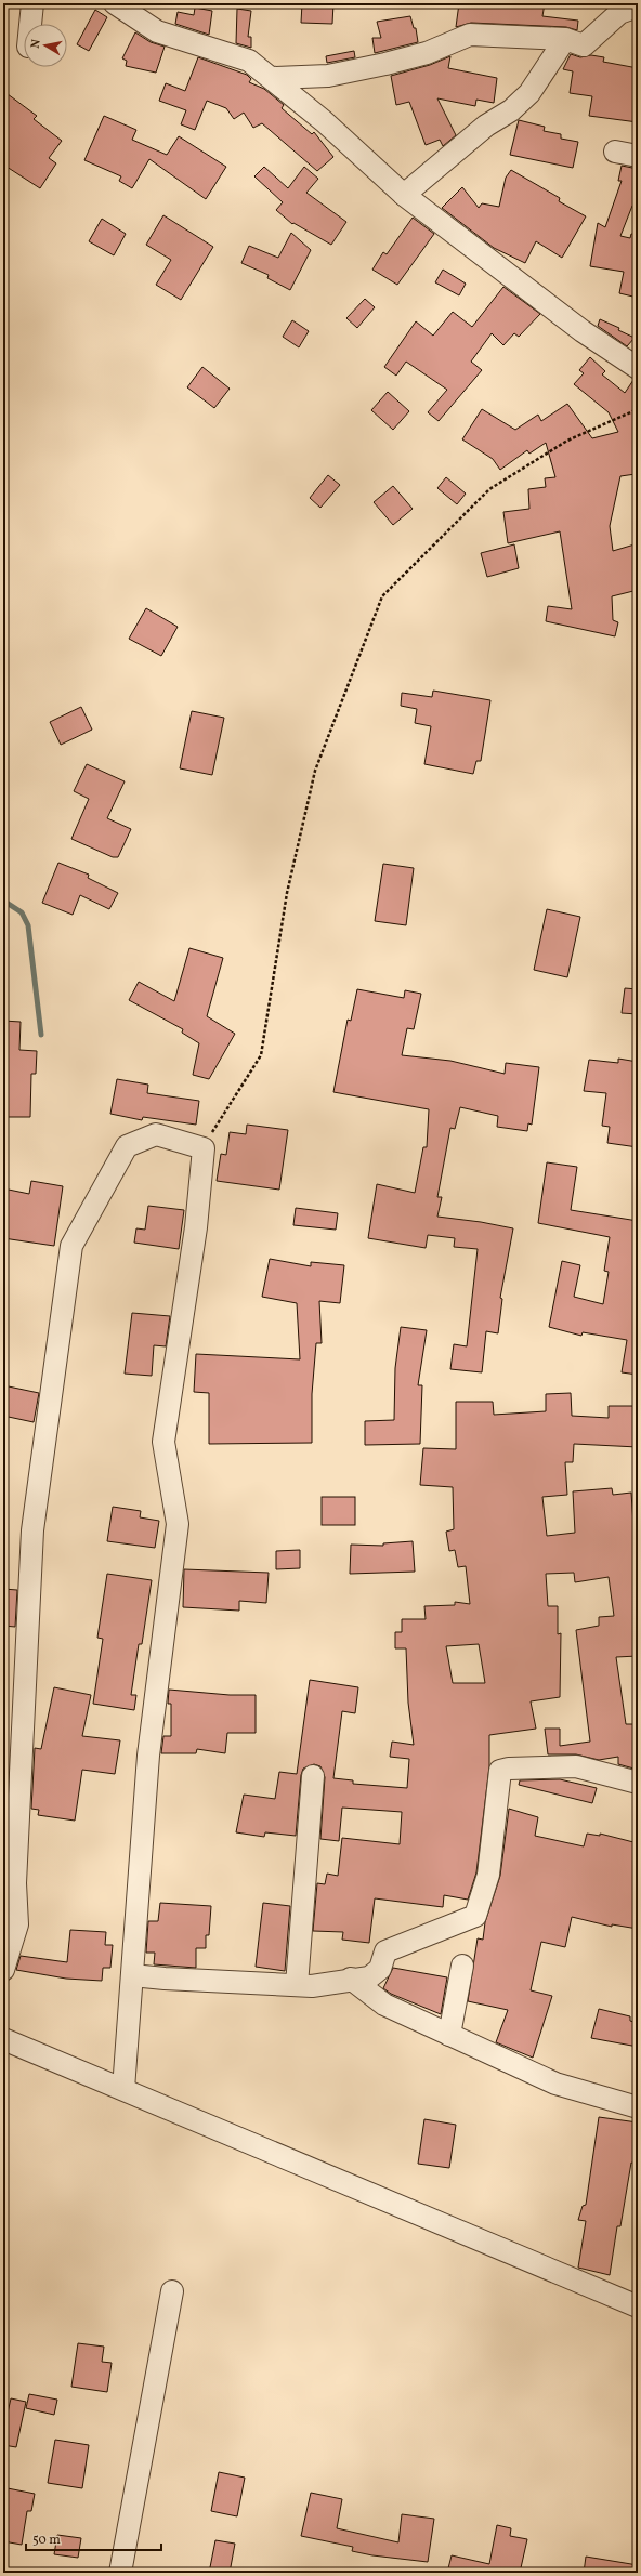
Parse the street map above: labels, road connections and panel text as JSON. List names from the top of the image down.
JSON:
{
  "scale_bar": "50 m",
  "north": "left"
}
